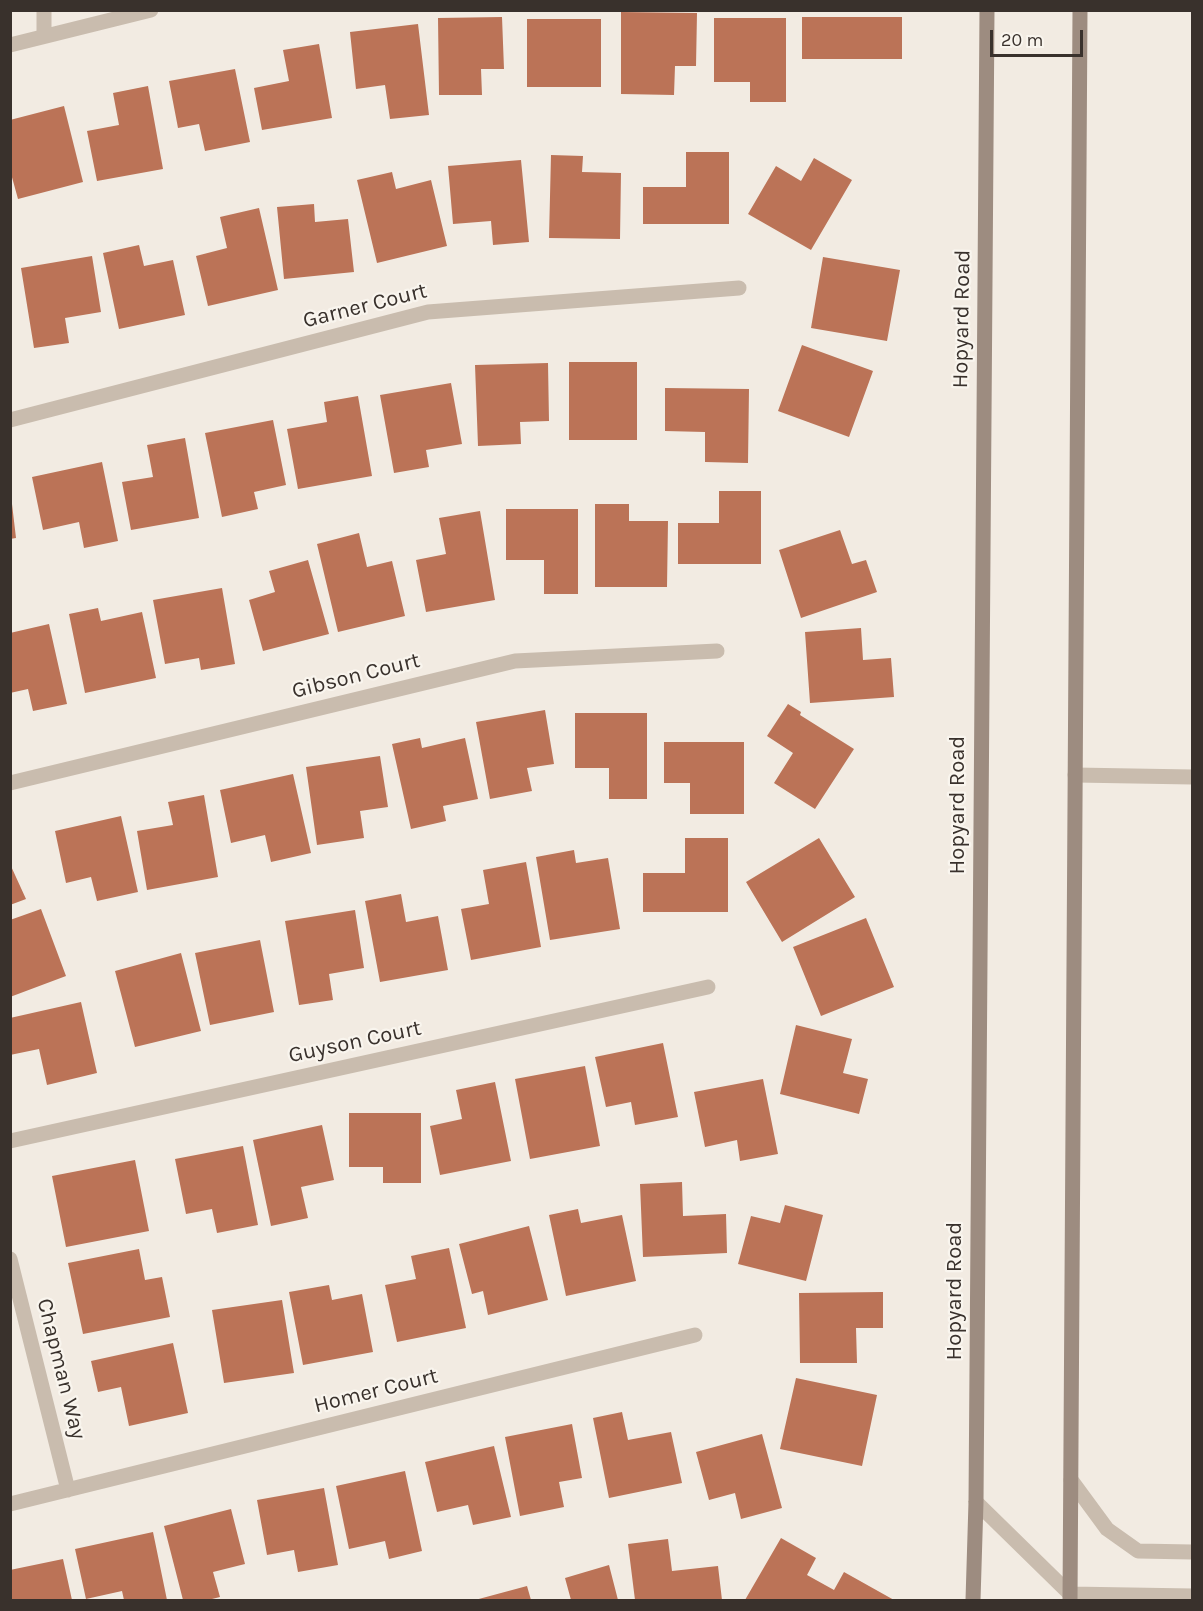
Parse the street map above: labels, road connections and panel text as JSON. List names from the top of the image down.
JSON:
{
  "streets": {
    "main road": ["Hopyard Road"],
    "street": [
      "Garner Court",
      "Gibson Court",
      "Guyson Court",
      "Chapman Way",
      "Homer Court"
    ]
  },
  "crossings": [
    ["Chapman Way", "Homer Court"]
  ],
  "scale_bar": "20 m"
}
